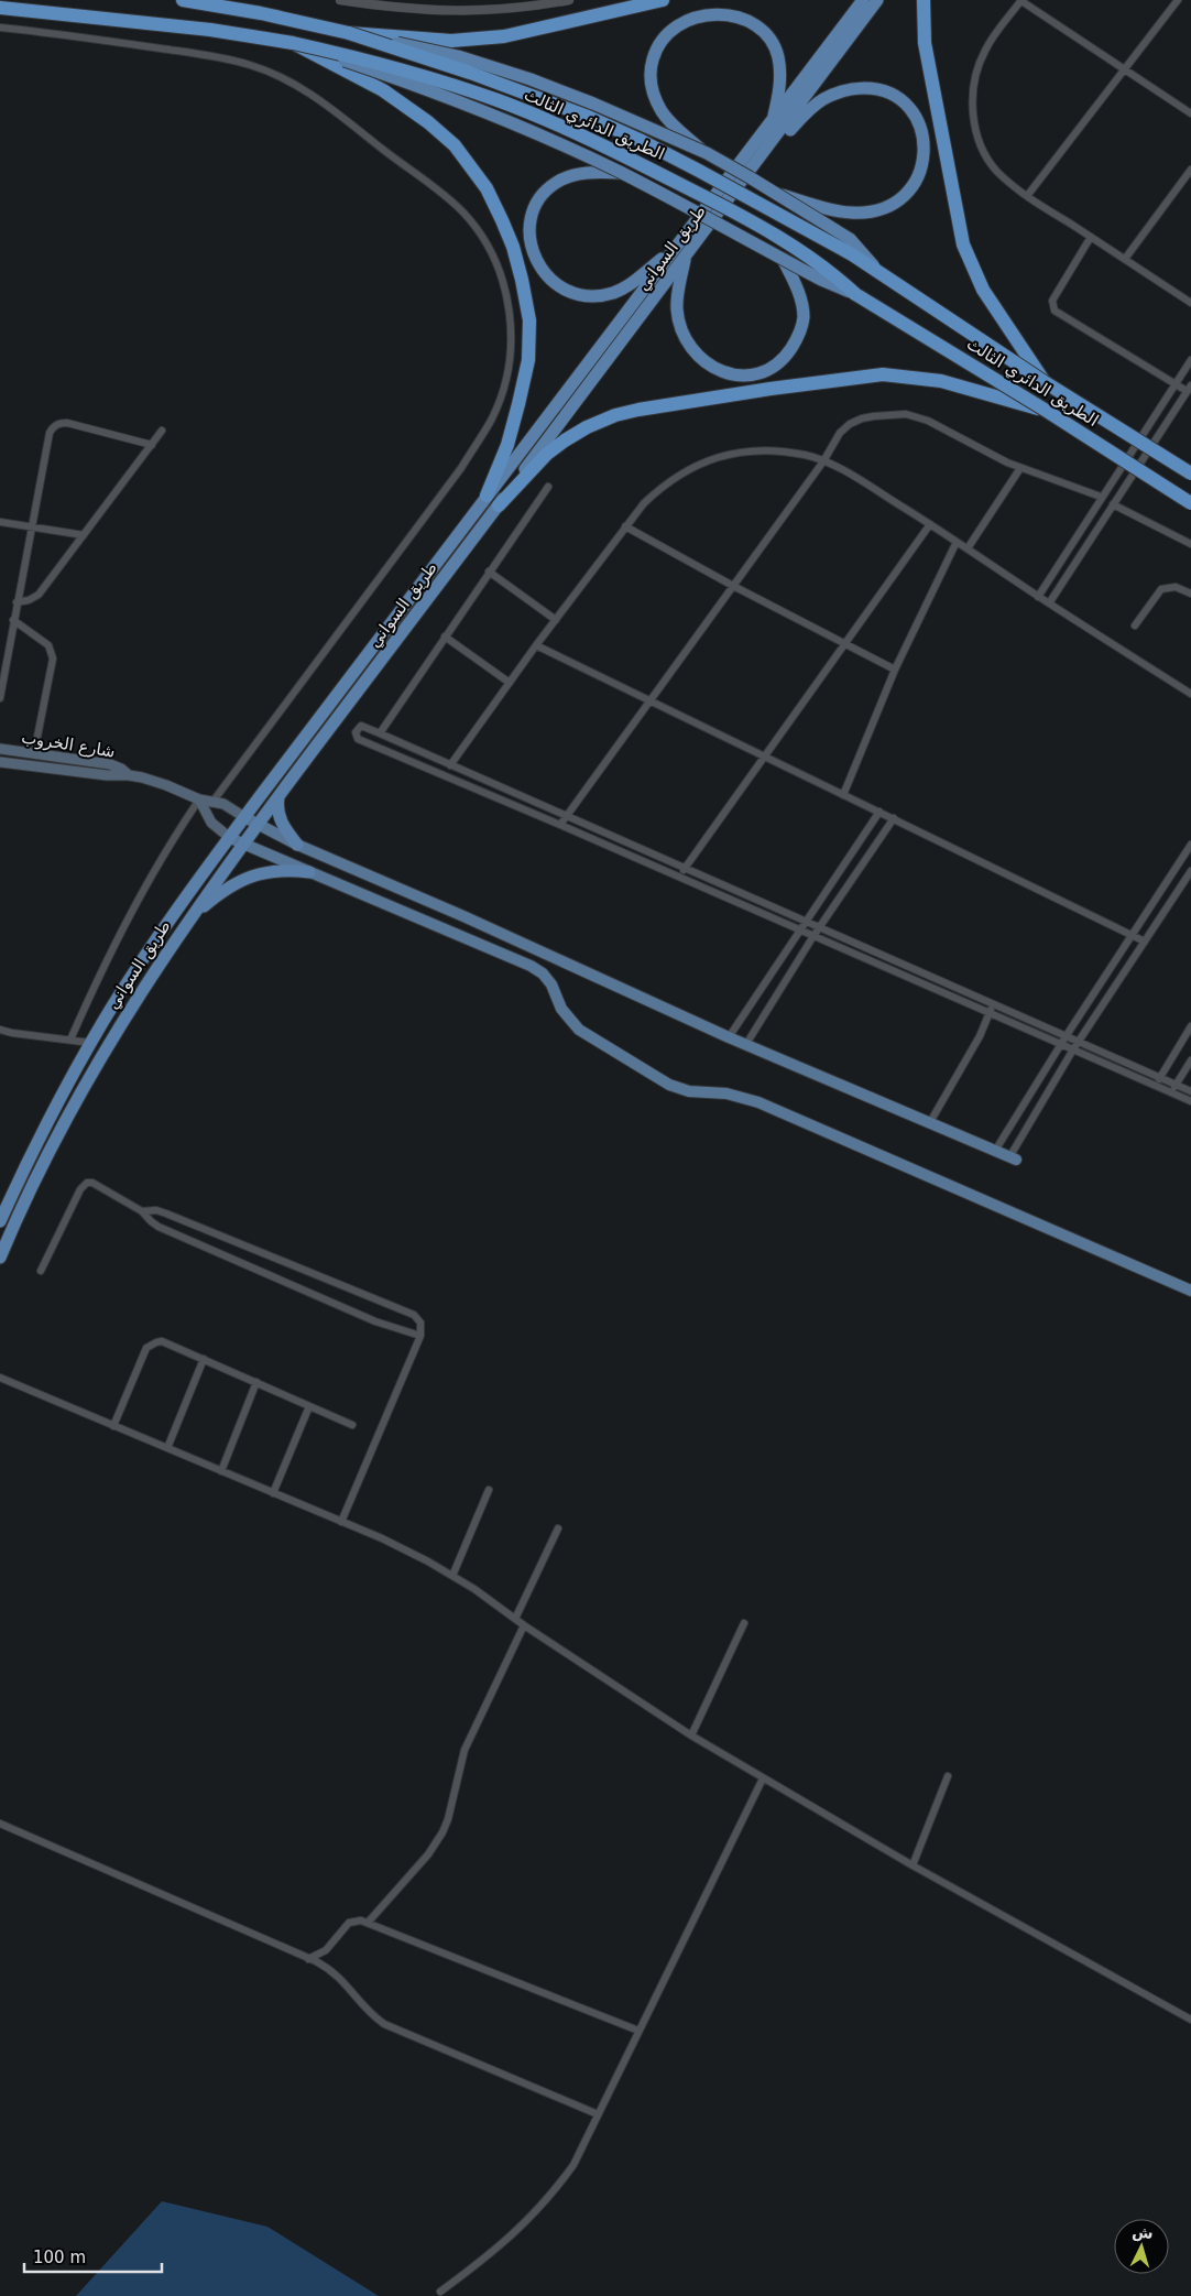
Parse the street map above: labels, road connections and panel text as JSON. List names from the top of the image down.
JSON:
{
  "streets": {
    "highway": ["الطريق الدائري الثالث", "طريق السواني"],
    "main road": ["شارع الخروب"]
  },
  "crossings": [
    ["طريق السواني", "شارع الخروب"]
  ],
  "scale_bar": "100 m",
  "north": "top"
}
